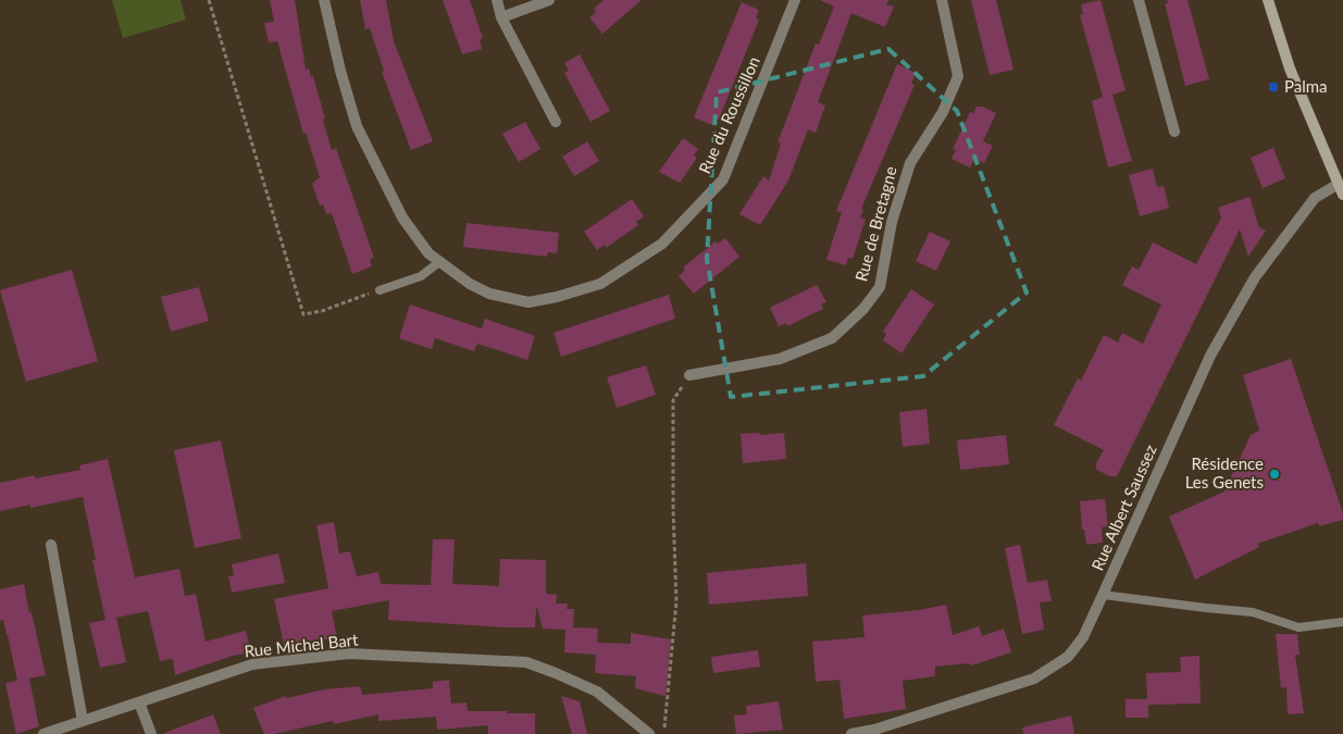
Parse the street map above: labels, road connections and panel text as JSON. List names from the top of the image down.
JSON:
{
  "streets": {
    "street": [
      "Rue du Roussillon",
      "Rue de Bretagne",
      "Rue Albert Saussez",
      "Rue Michel Bart"
    ]
  },
  "places": {
    "transit": ["Palma"],
    "other": ["Résidence Les Genets"]
  }
}
